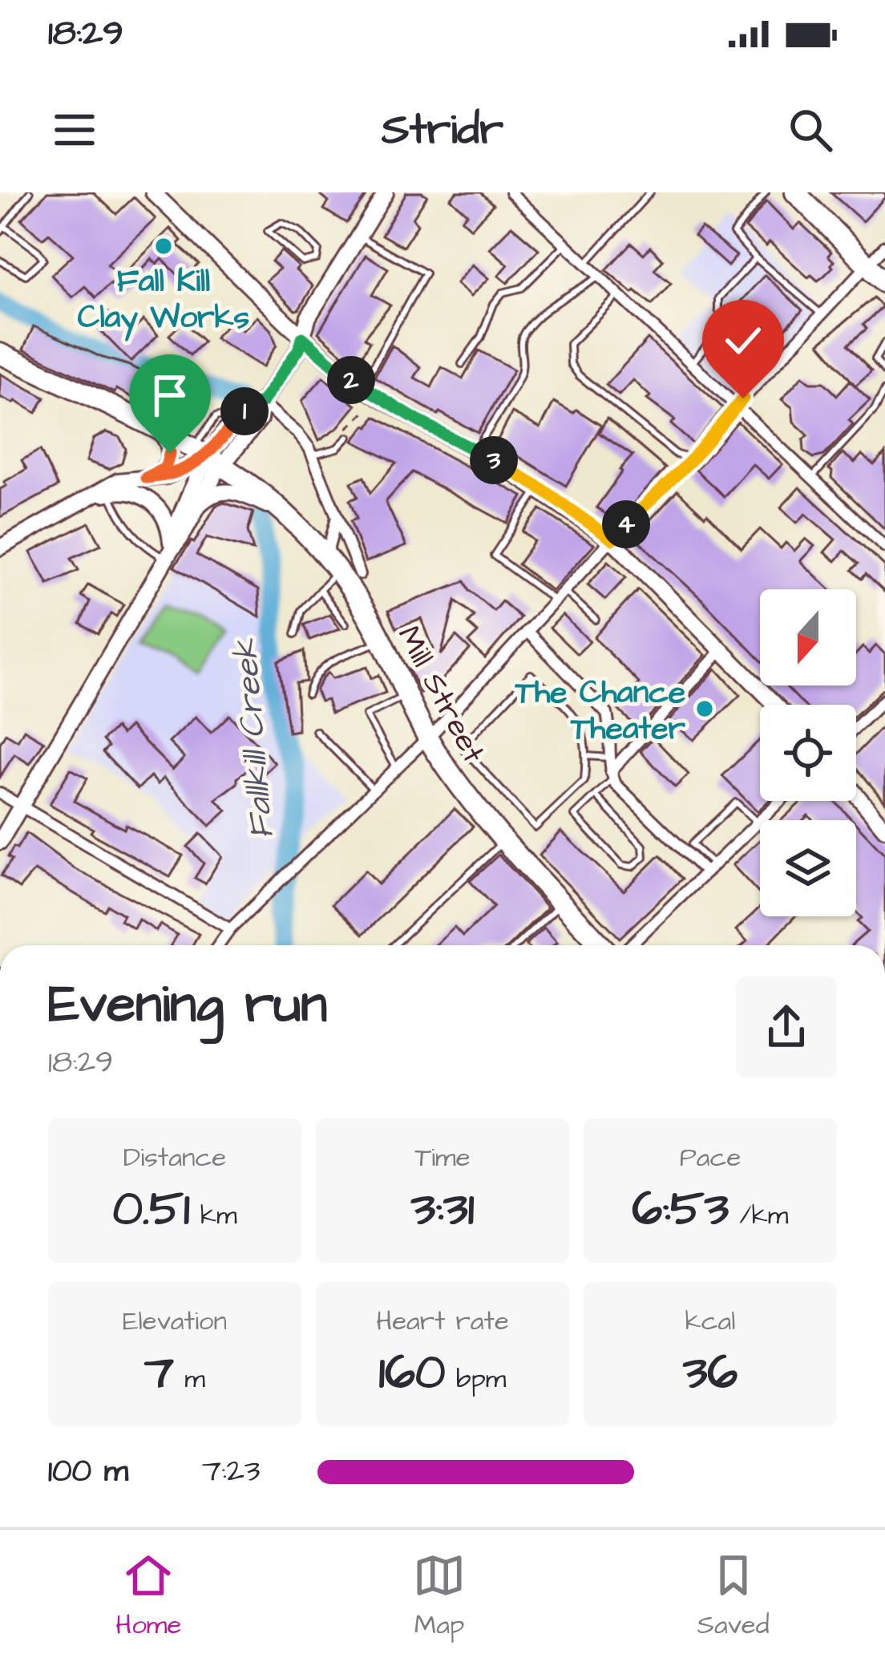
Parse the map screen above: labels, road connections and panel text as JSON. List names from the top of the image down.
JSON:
{
  "streets": {
    "highway": ["Mill Street"]
  },
  "water": ["Fallkill Creek"],
  "places": ["Fall Kill Clay Works", "The Chance Theater"],
  "north": "bottom",
  "page": {
    "status": "18:29",
    "header": "Stridr",
    "pins": [
      "2",
      "1",
      "3",
      "4"
    ],
    "heading": ["Evening run", "18:29"],
    "stats": [
      ["Distance", "0.51 km"],
      ["Time", "3:31"],
      ["Pace", "6:53 /km"],
      ["Elevation", "7 m"],
      ["Heart rate", "160 bpm"],
      ["kcal", "36"]
    ],
    "list": [
      {
        "name": "100 m",
        "note": "7:23"
      }
    ],
    "tabs": ["Home", "Map", "Saved"]
  }
}
